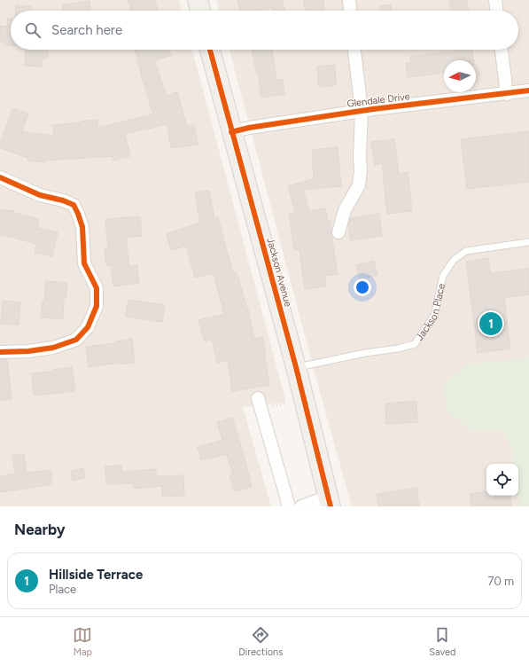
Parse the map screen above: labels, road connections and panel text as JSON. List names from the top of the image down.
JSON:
{
  "streets": {
    "main road": ["Jackson Avenue"],
    "street": ["Glendale Drive"],
    "lane": ["Jackson Place"]
  },
  "crossings": [
    ["Glendale Drive", "Jackson Avenue"],
    ["Jackson Avenue", "Jackson Place"]
  ],
  "north": "left",
  "page": {
    "search": "Search here",
    "pins": "1",
    "heading": "Nearby",
    "list": [
      {
        "mark": "1",
        "name": "Hillside Terrace",
        "note": "Place",
        "value": "70 m"
      }
    ],
    "nav": ["Map", "Directions", "Saved"]
  }
}
